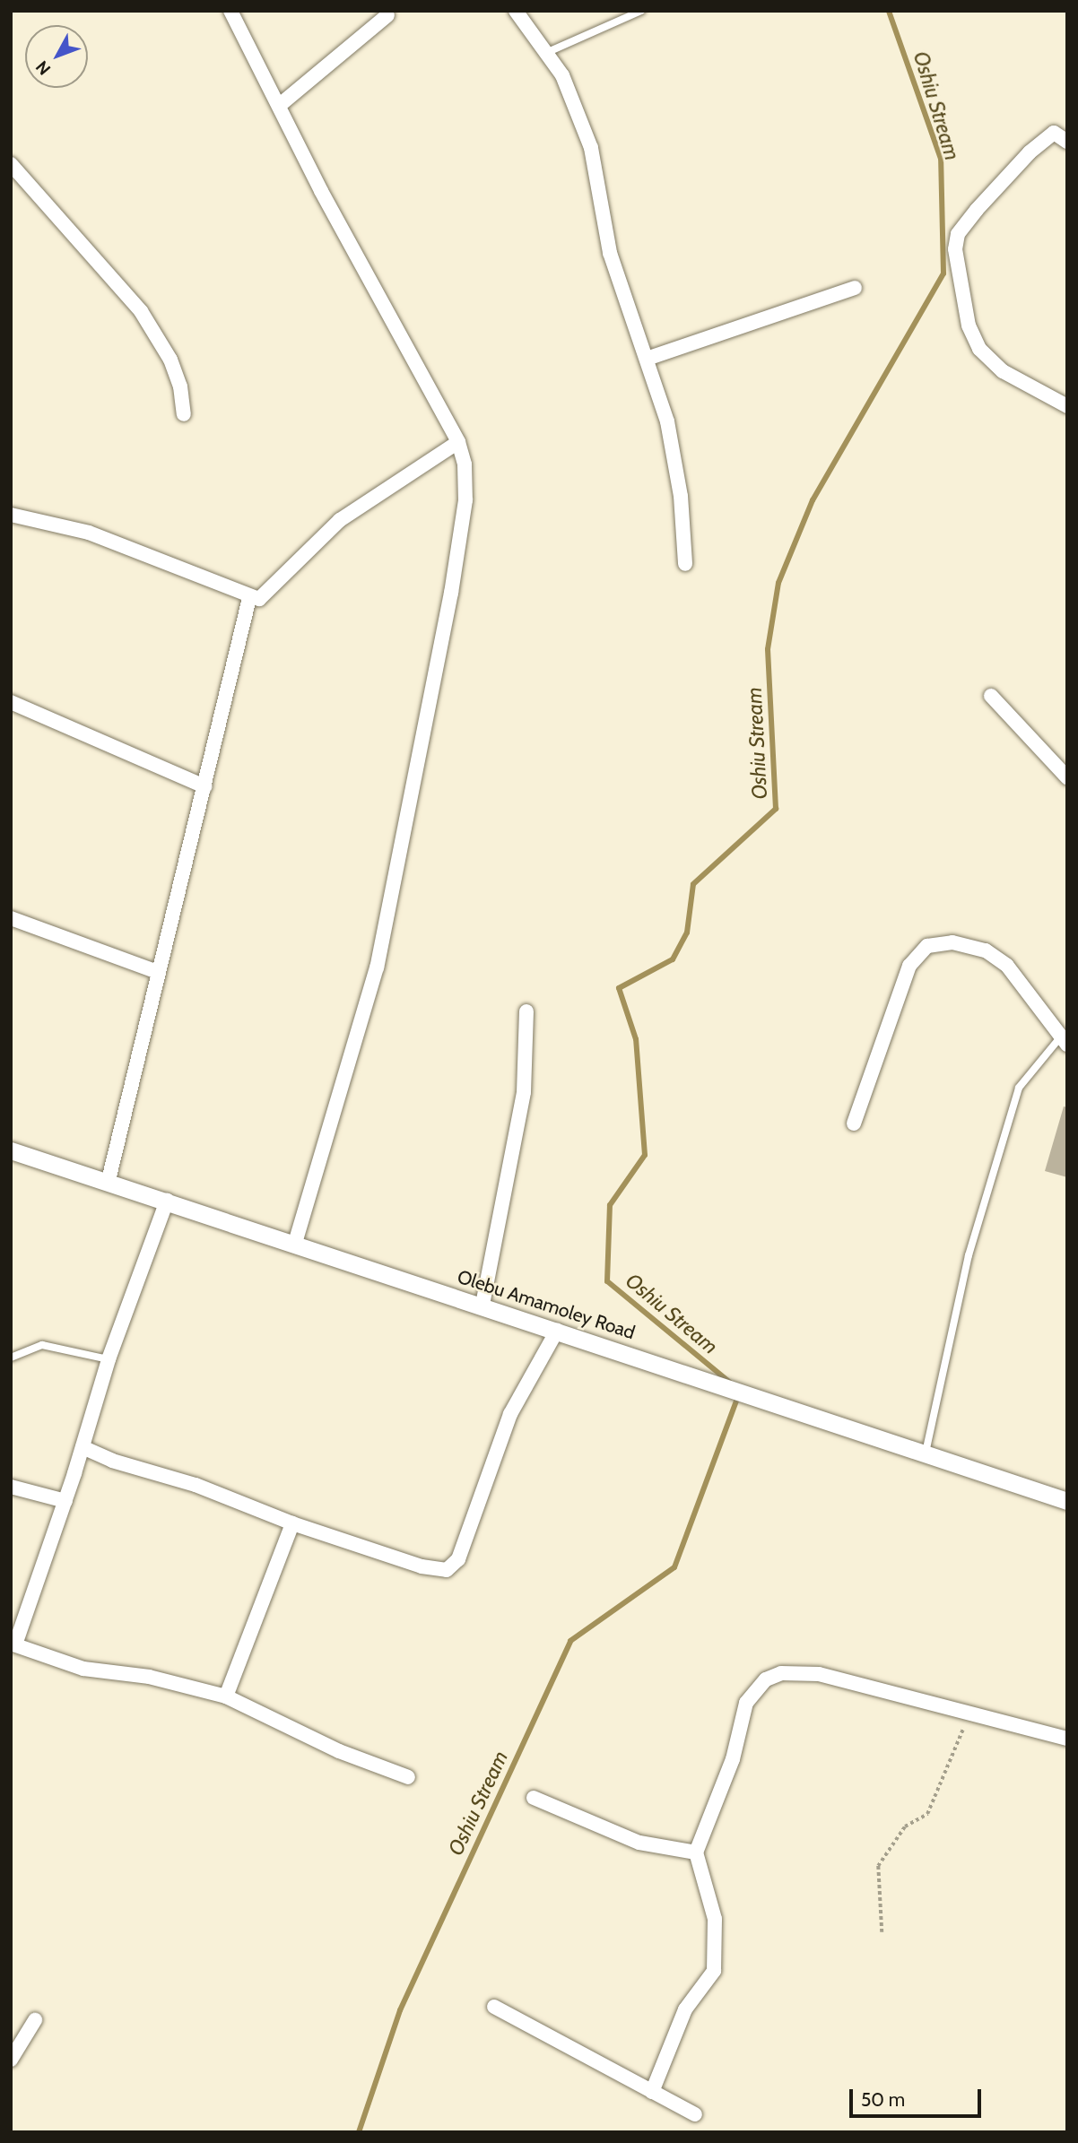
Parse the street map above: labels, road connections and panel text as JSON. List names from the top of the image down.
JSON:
{
  "streets": {
    "street": ["Olebu Amamoley Road"]
  },
  "water": ["Oshiu Stream"],
  "scale_bar": "50 m",
  "north": "bottom left"
}
